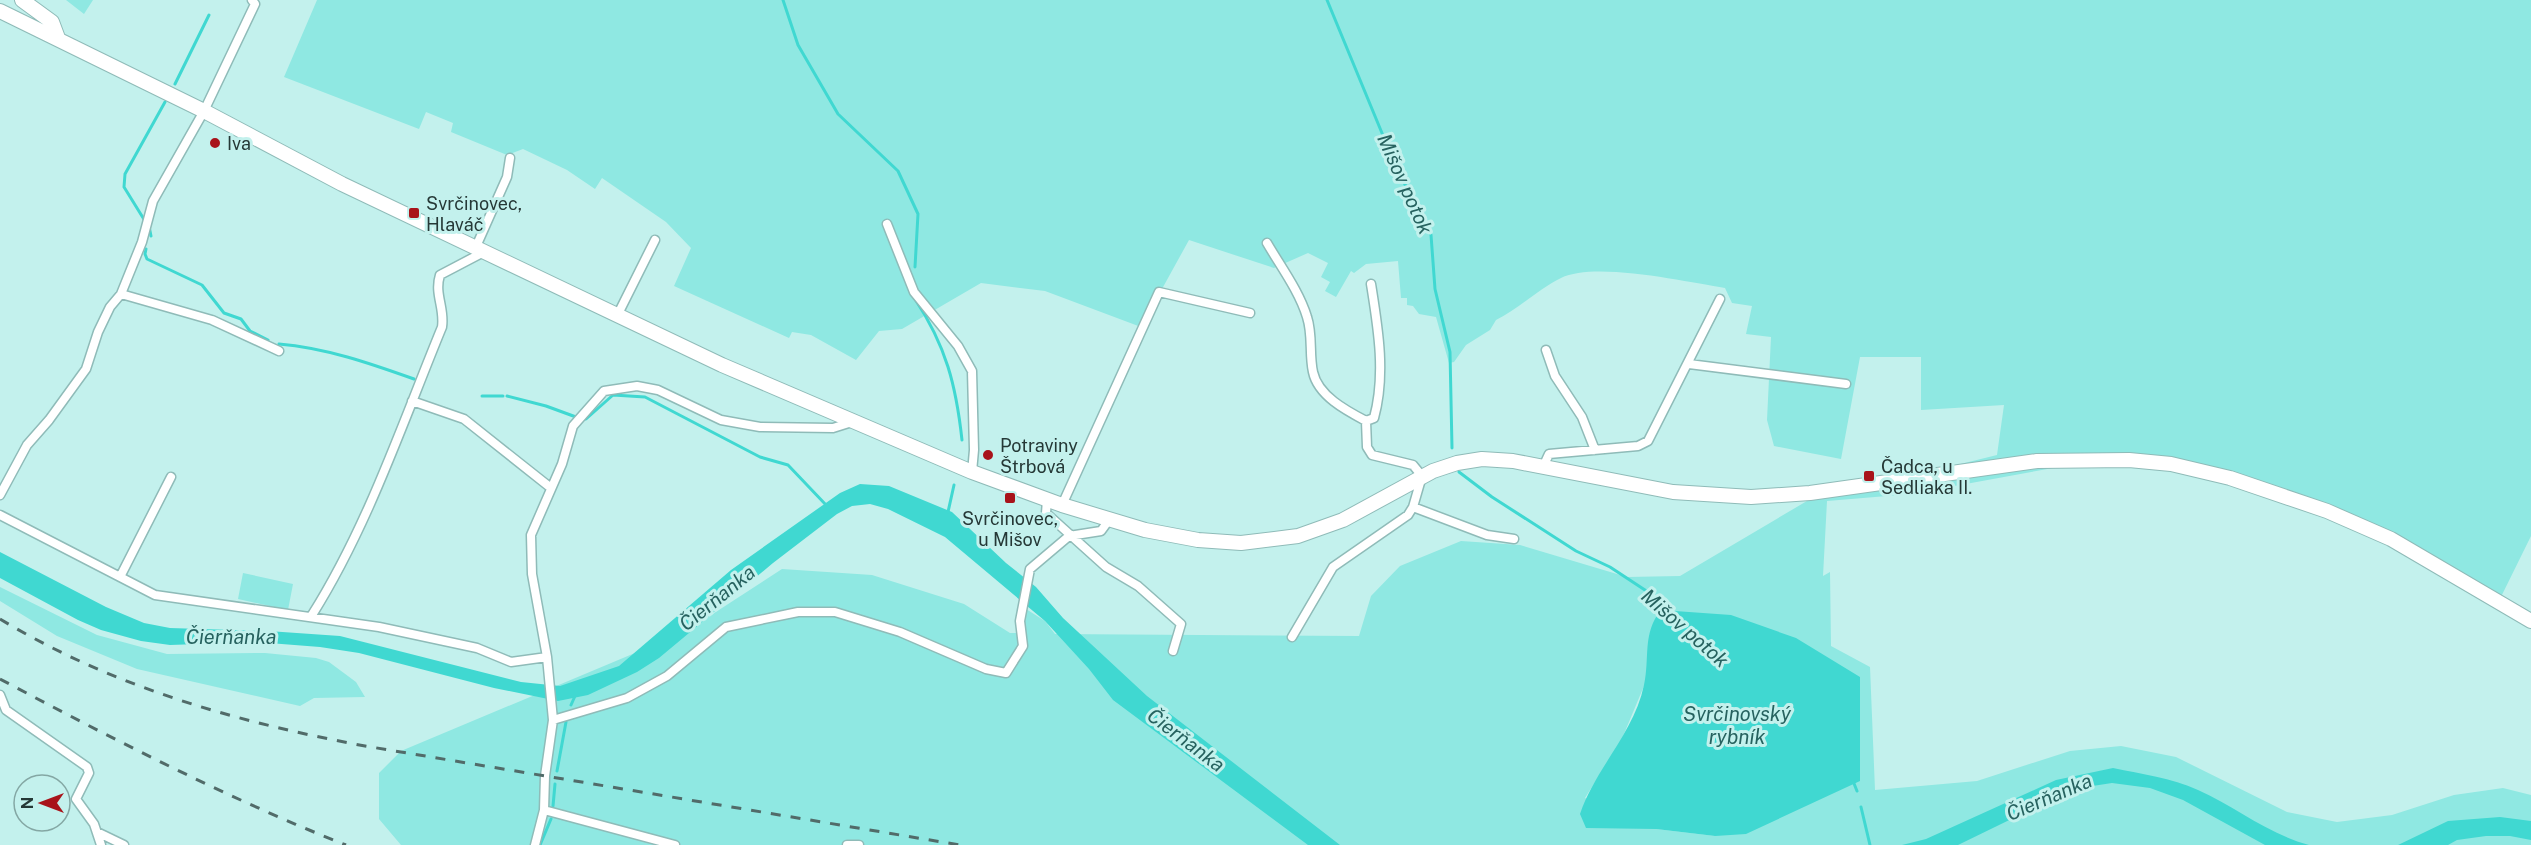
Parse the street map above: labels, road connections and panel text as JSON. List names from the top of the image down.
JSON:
{
  "water": ["Mišov potok", "Čierňanka", "Svrčinovský rybník"],
  "places": {
    "other": ["Iva", "Potraviny Štrbová"],
    "transit": ["Svrčinovec, Hlaváč", "Čadca, u Sedliaka II.", "Svrčinovec, u Mišov"]
  },
  "north": "left"
}
